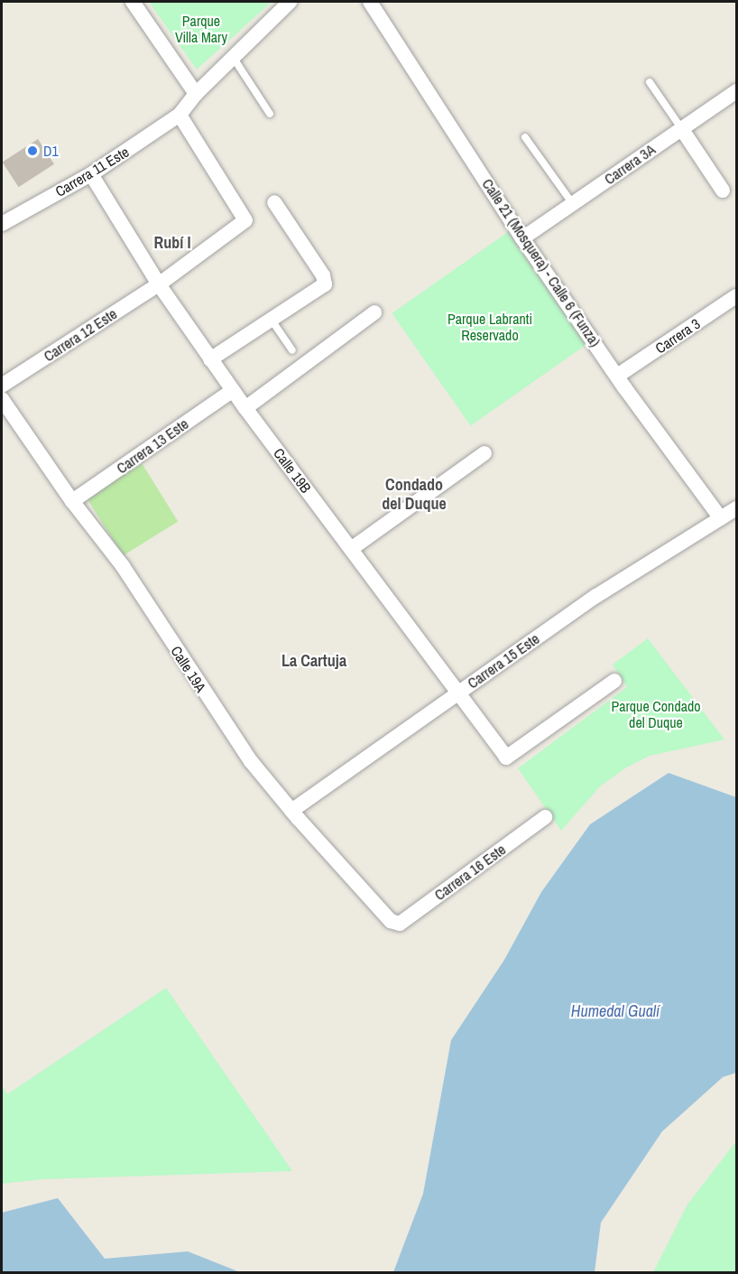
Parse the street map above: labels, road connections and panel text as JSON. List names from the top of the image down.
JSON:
{
  "streets": {
    "street": [
      "Carrera 3A",
      "Carrera 11 Este",
      "Calle 21 (Mosquera) - Calle 6 (Funza)",
      "Carrera 12 Este",
      "Carrera 3",
      "Carrera 13 Este",
      "Calle 19B",
      "Carrera 15 Este",
      "Calle 19A",
      "Carrera 16 Este"
    ]
  },
  "crossings": [
    ["Carrera 3A", "Calle 21 (Mosquera) - Calle 6 (Funza)"],
    ["Carrera 11 Este", "Carrera 12 Este"],
    ["Carrera 11 Este", "Calle 19B"],
    ["Calle 21 (Mosquera) - Calle 6 (Funza)", "Carrera 3"],
    ["Calle 21 (Mosquera) - Calle 6 (Funza)", "Carrera 15 Este"],
    ["Carrera 12 Este", "Calle 19B"],
    ["Carrera 13 Este", "Calle 19B"],
    ["Carrera 13 Este", "Calle 19A"],
    ["Calle 19B", "Carrera 15 Este"],
    ["Carrera 15 Este", "Calle 19A"],
    ["Calle 19A", "Carrera 16 Este"]
  ],
  "districts": ["Rubí I", "Condado del Duque", "La Cartuja"],
  "water": ["Humedal Gualí"],
  "parks": ["Parque Villa Mary", "Parque Labranti Reservado", "Parque Condado del Duque"],
  "places": ["D1"]
}
